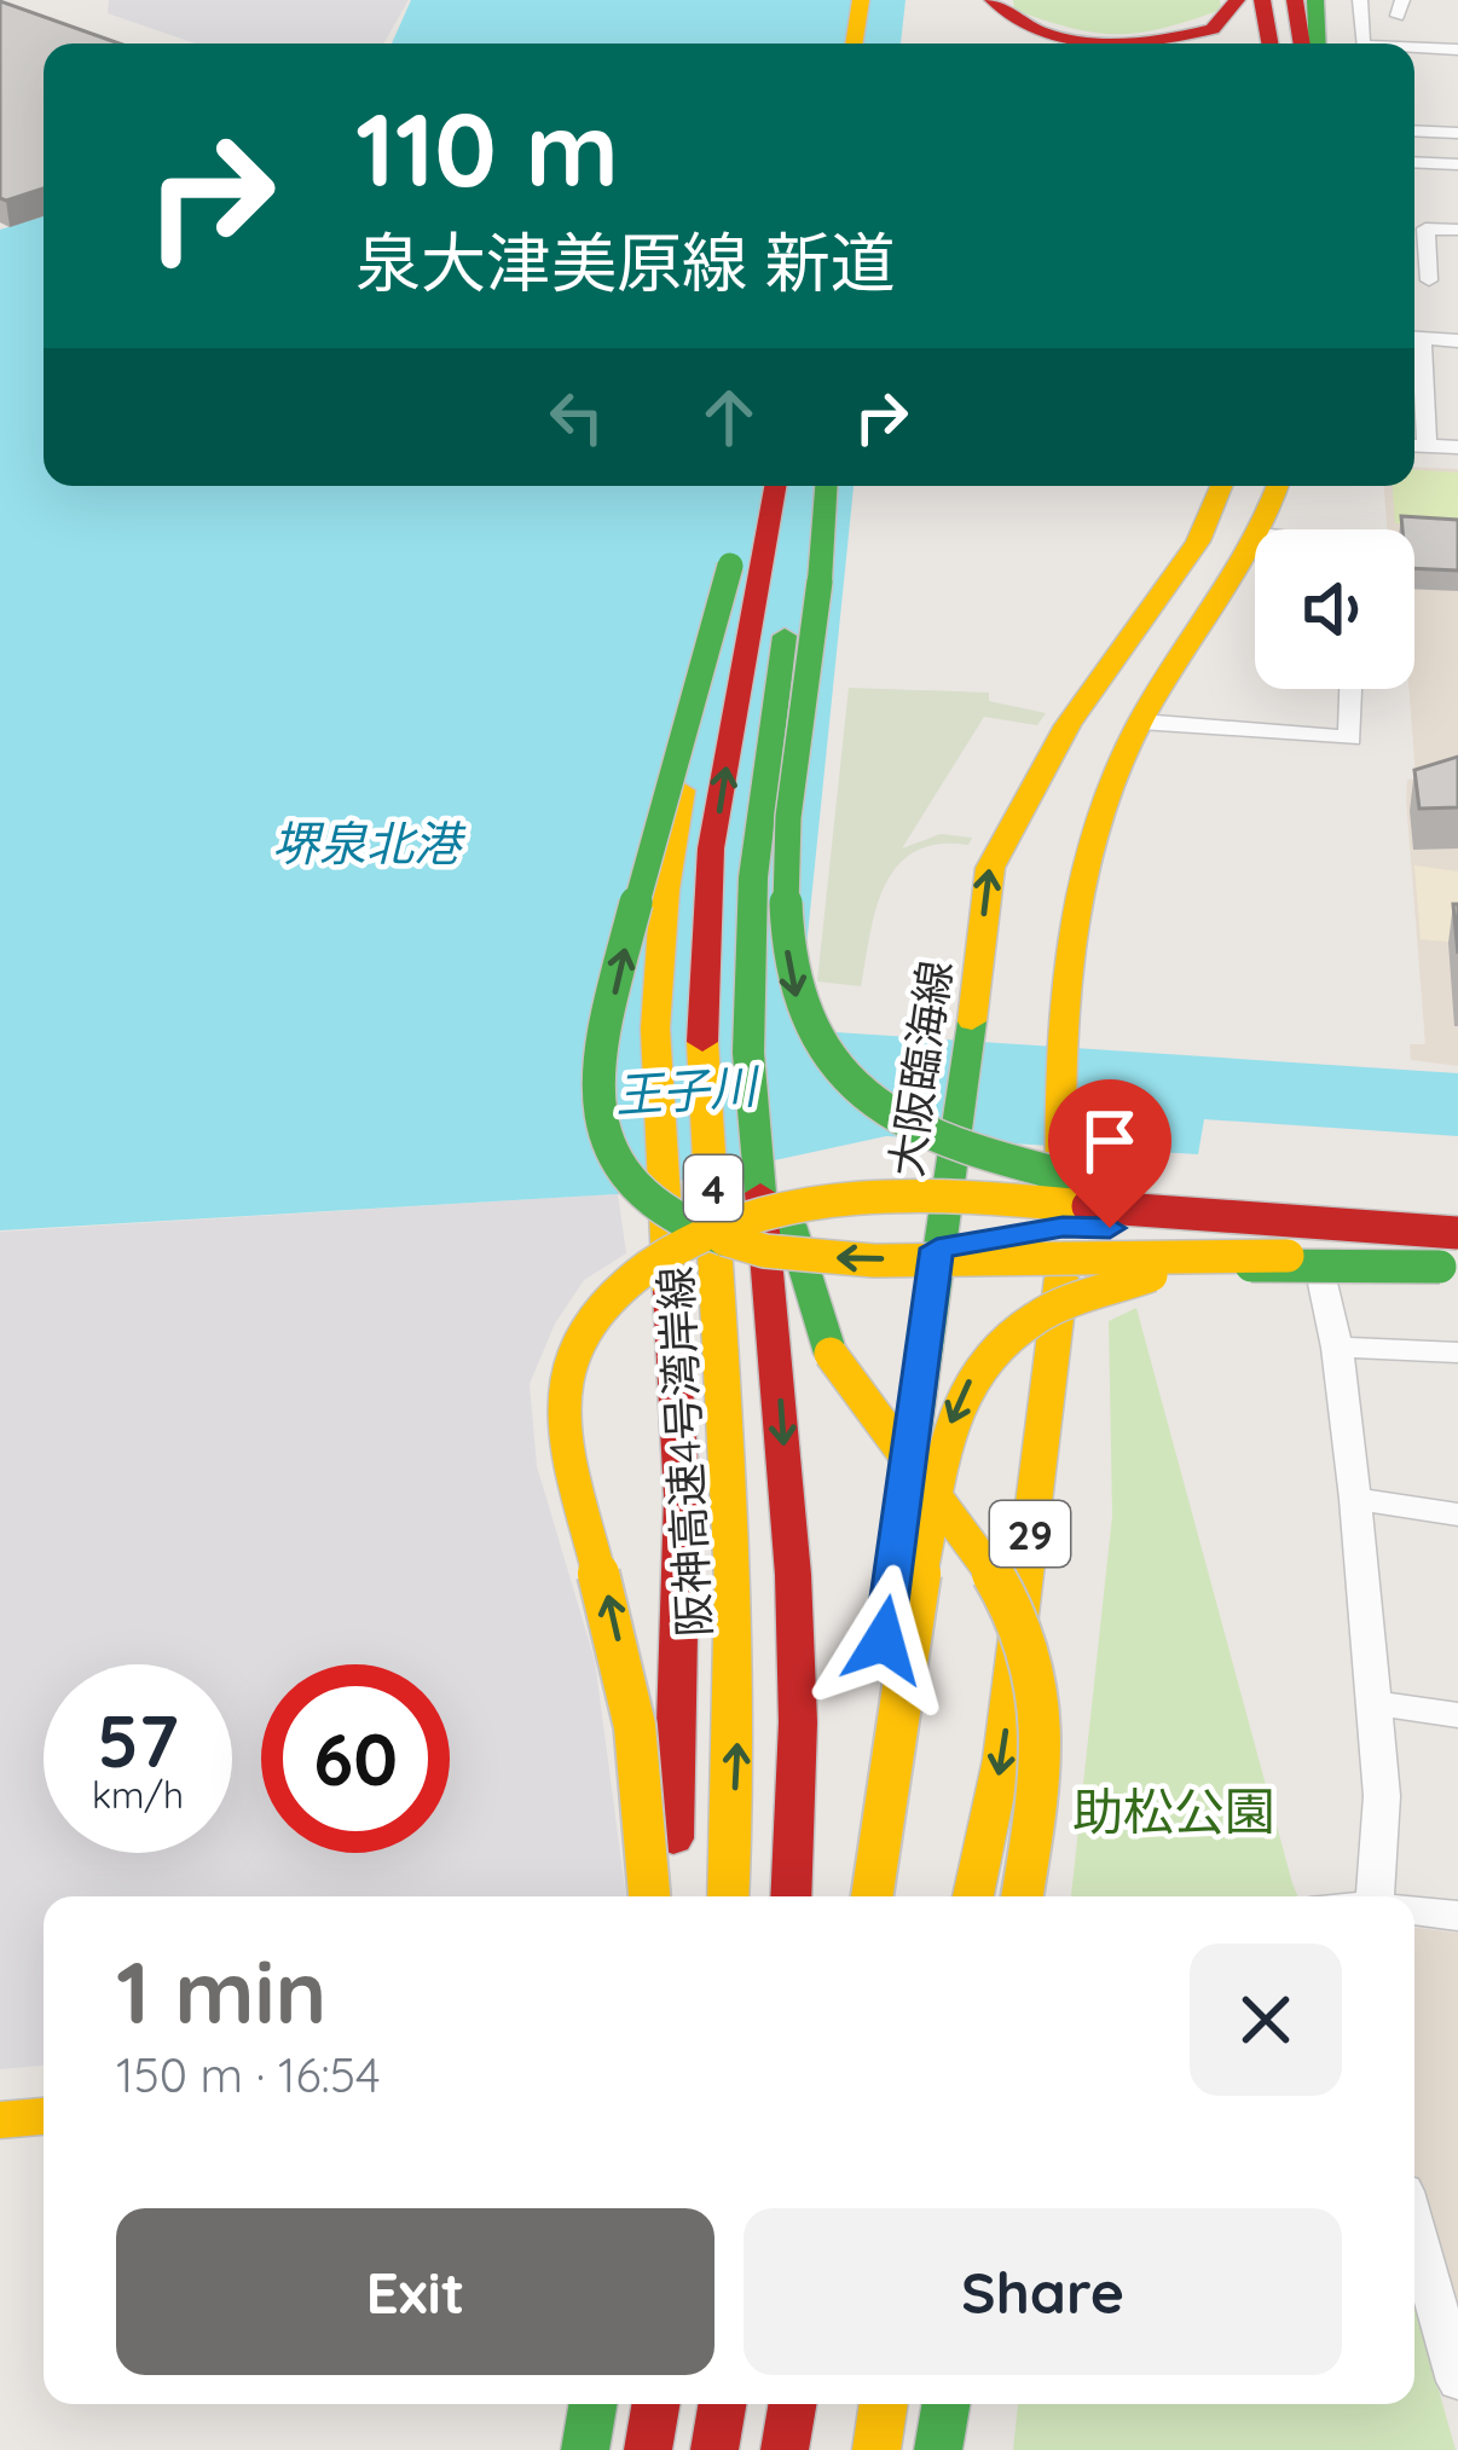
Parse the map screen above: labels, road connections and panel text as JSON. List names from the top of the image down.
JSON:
{
  "streets": {
    "main road": [
      "大阪臨海線",
      "4",
      "阪神高速4号湾岸線",
      "29"
    ]
  },
  "water": ["堺泉北港", "王子川"],
  "parks": ["助松公園"],
  "page": {
    "turn": ["110 m", "泉大津美原線 新道"],
    "speed": "57 km/h",
    "limit": "60",
    "heading": ["1 min", "150 m · 16:54"],
    "buttons": ["Exit", "Share"]
  }
}
